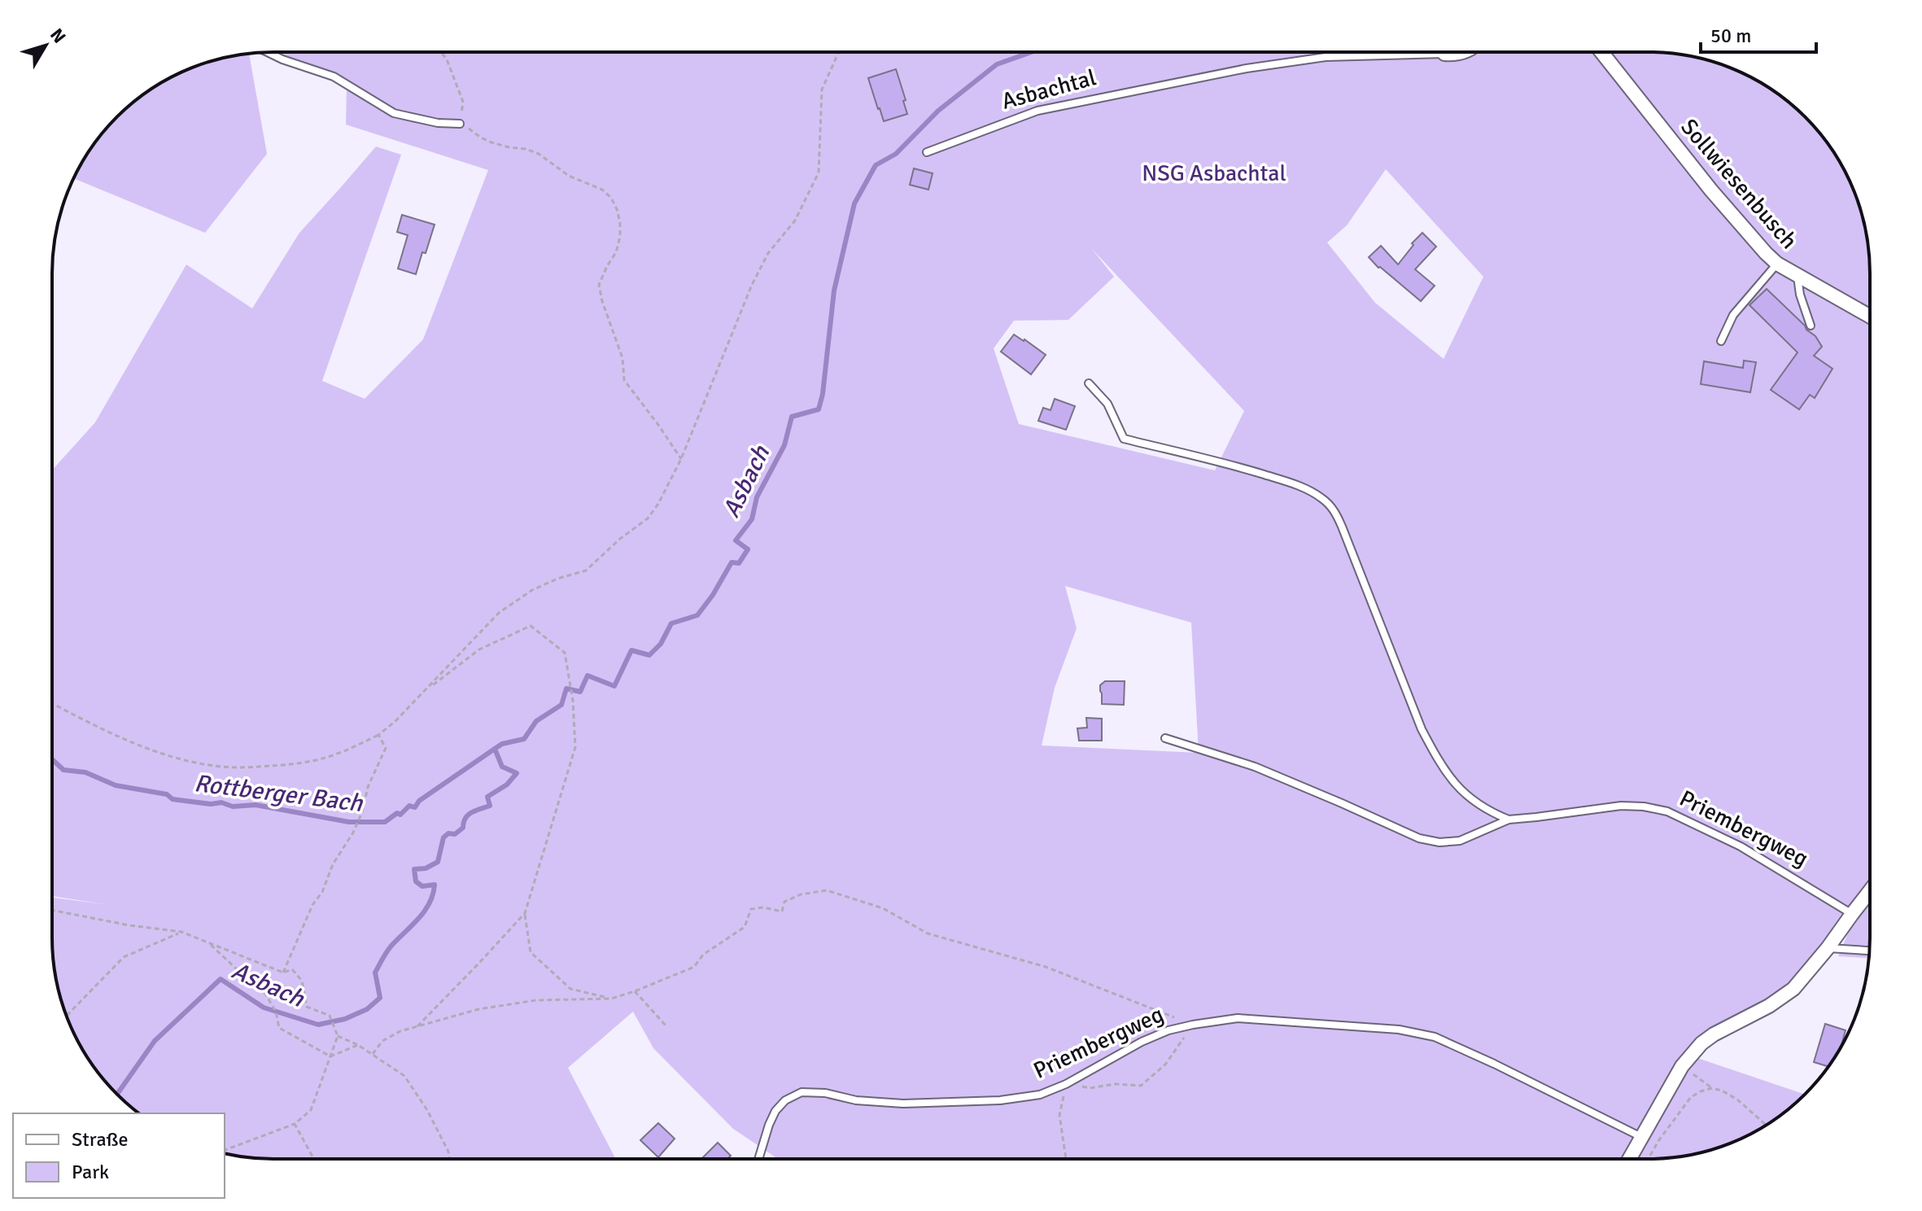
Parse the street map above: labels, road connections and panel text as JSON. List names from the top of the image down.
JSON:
{
  "streets": {
    "street": ["Sollwiesenbusch"],
    "lane": ["Asbachtal", "Priembergweg"]
  },
  "water": ["Asbach", "Rottberger Bach"],
  "parks": ["NSG Asbachtal"],
  "legend": ["Straße", "Park"],
  "scale_bar": "50 m",
  "north": "top right"
}
